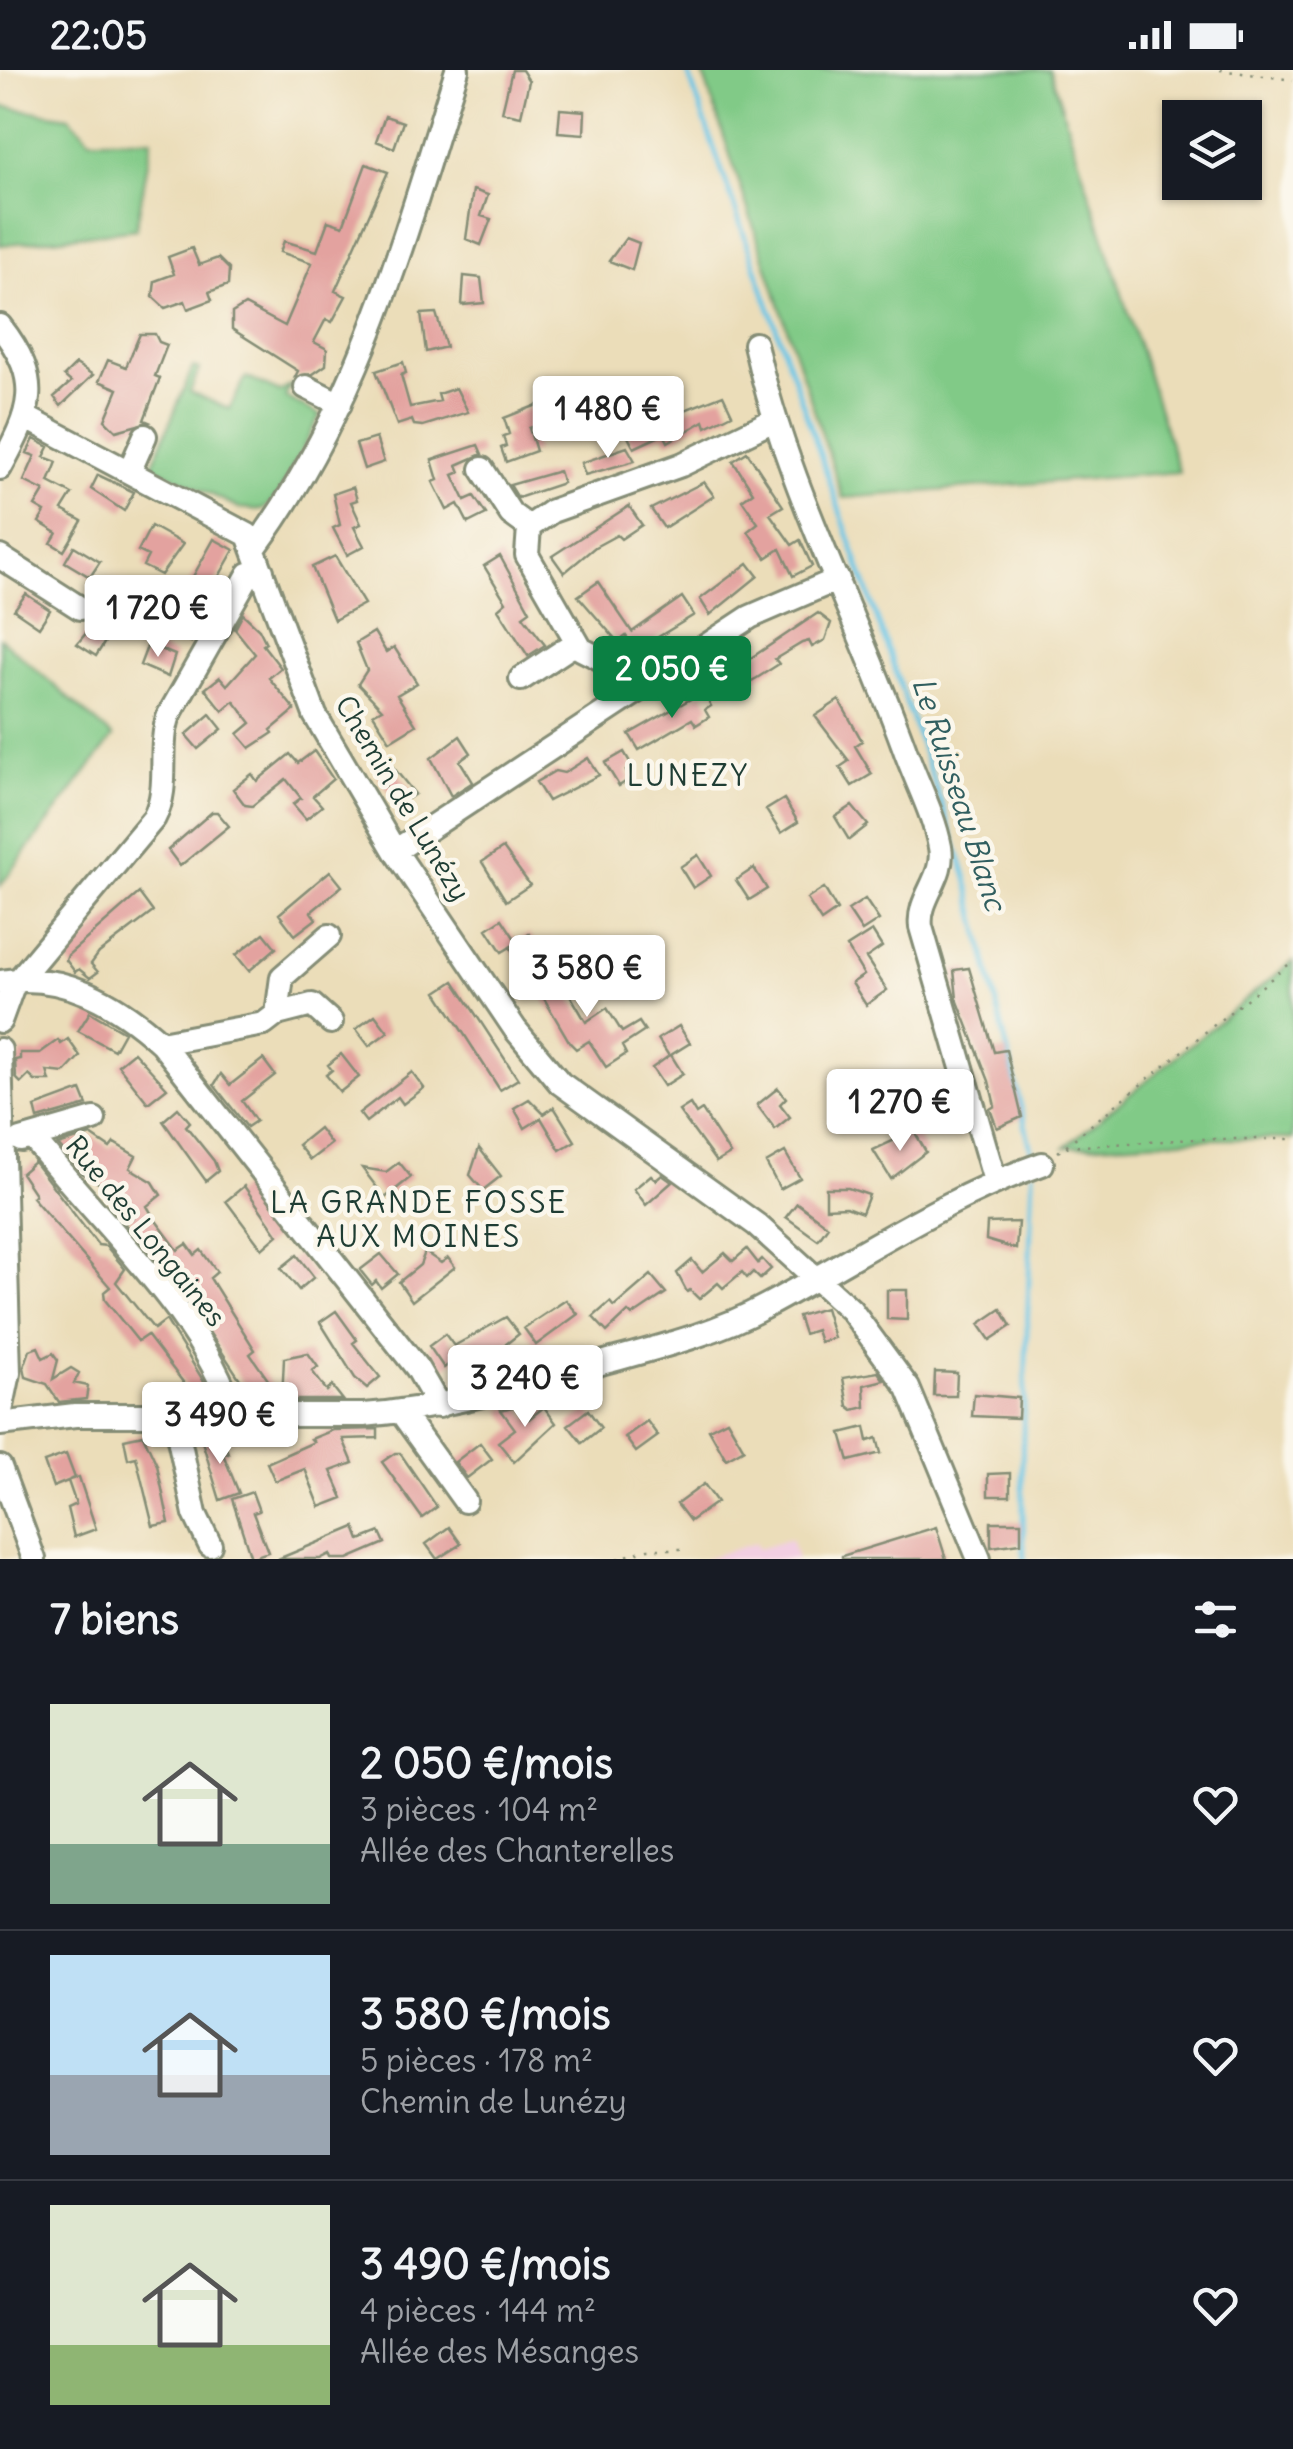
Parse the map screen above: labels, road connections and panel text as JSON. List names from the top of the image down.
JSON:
{
  "streets": {
    "street": ["Chemin de Lunézy", "Rue des Longaines"]
  },
  "districts": ["LUNEZY", "LA GRANDE FOSSE AUX MOINES"],
  "water": ["Le Ruisseau Blanc"],
  "page": {
    "status": "22:05",
    "price": [
      "1 480 €",
      "1 720 €",
      "2 050 €",
      "3 580 €",
      "1 270 €",
      "3 240 €",
      "3 490 €"
    ],
    "heading": "7 biens",
    "list": [
      {
        "name": "2 050 €/mois",
        "note": "3 pièces · 104 m² · Allée des Chanterelles"
      },
      {
        "name": "3 580 €/mois",
        "note": "5 pièces · 178 m² · Chemin de Lunézy"
      },
      {
        "name": "3 490 €/mois",
        "note": "4 pièces · 144 m² · Allée des Mésanges"
      }
    ]
  }
}
